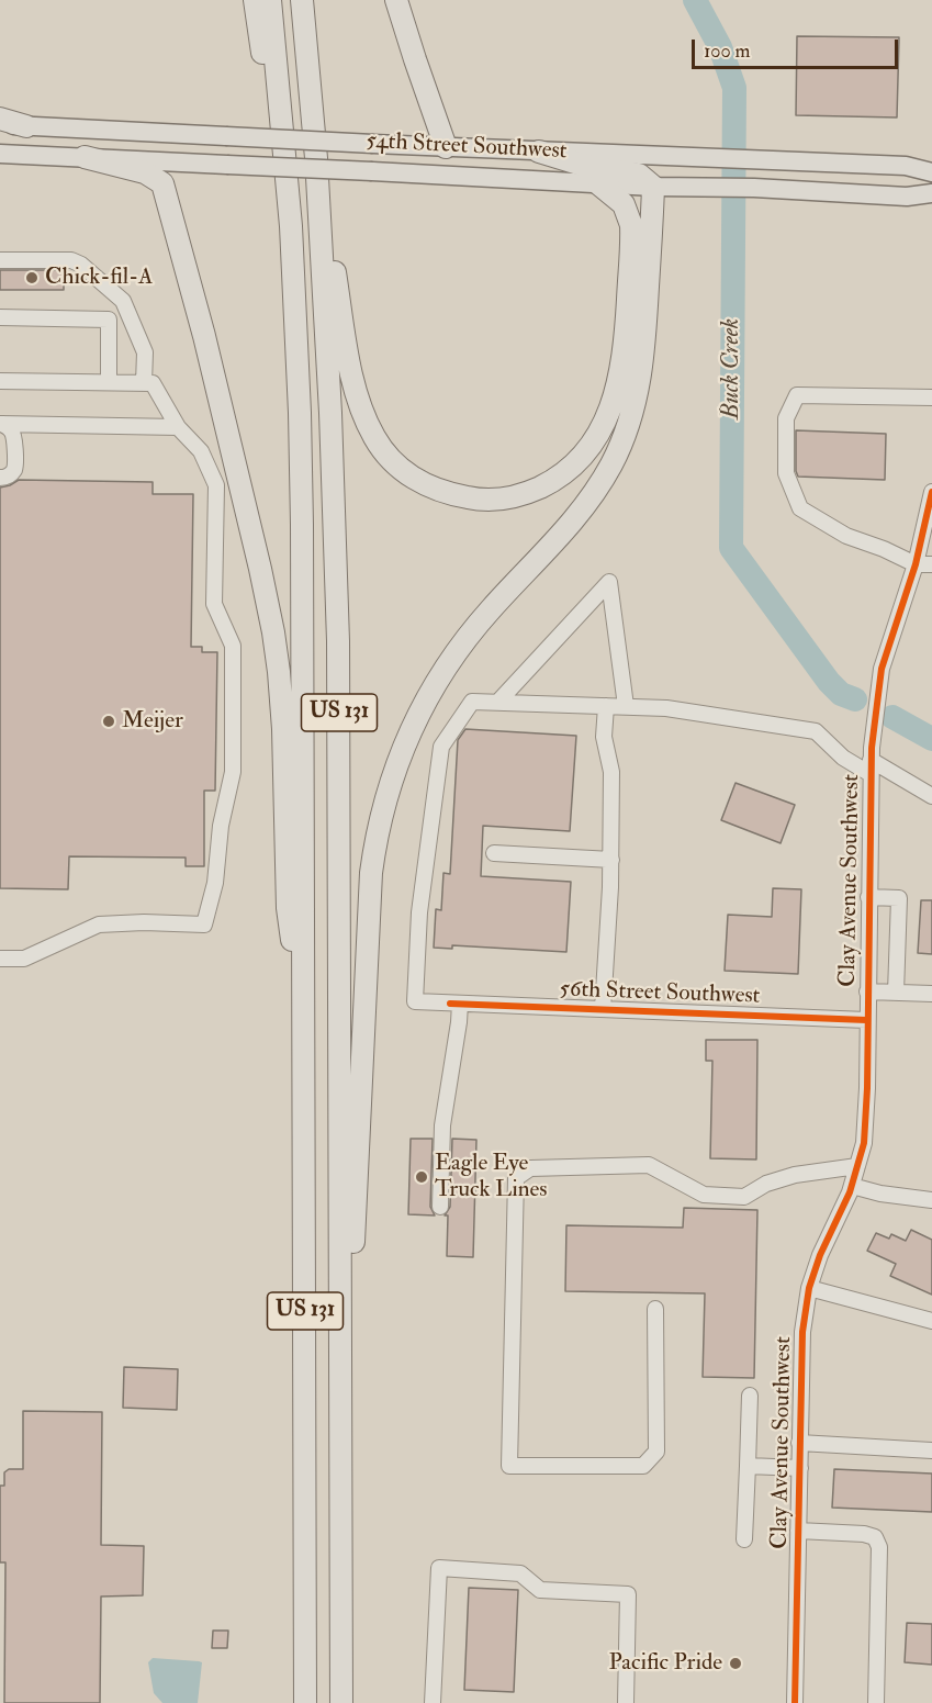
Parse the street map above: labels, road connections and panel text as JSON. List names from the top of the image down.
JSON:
{
  "streets": {
    "highway": ["US 131"],
    "main road": ["54th Street Southwest"],
    "street": ["Clay Avenue Southwest", "56th Street Southwest"]
  },
  "crossings": [
    ["Clay Avenue Southwest", "56th Street Southwest"]
  ],
  "water": ["Buck Creek"],
  "places": [
    "Chick-fil-A",
    "Meijer",
    "Eagle Eye Truck Lines",
    "Pacific Pride"
  ],
  "scale_bar": "100 m"
}
